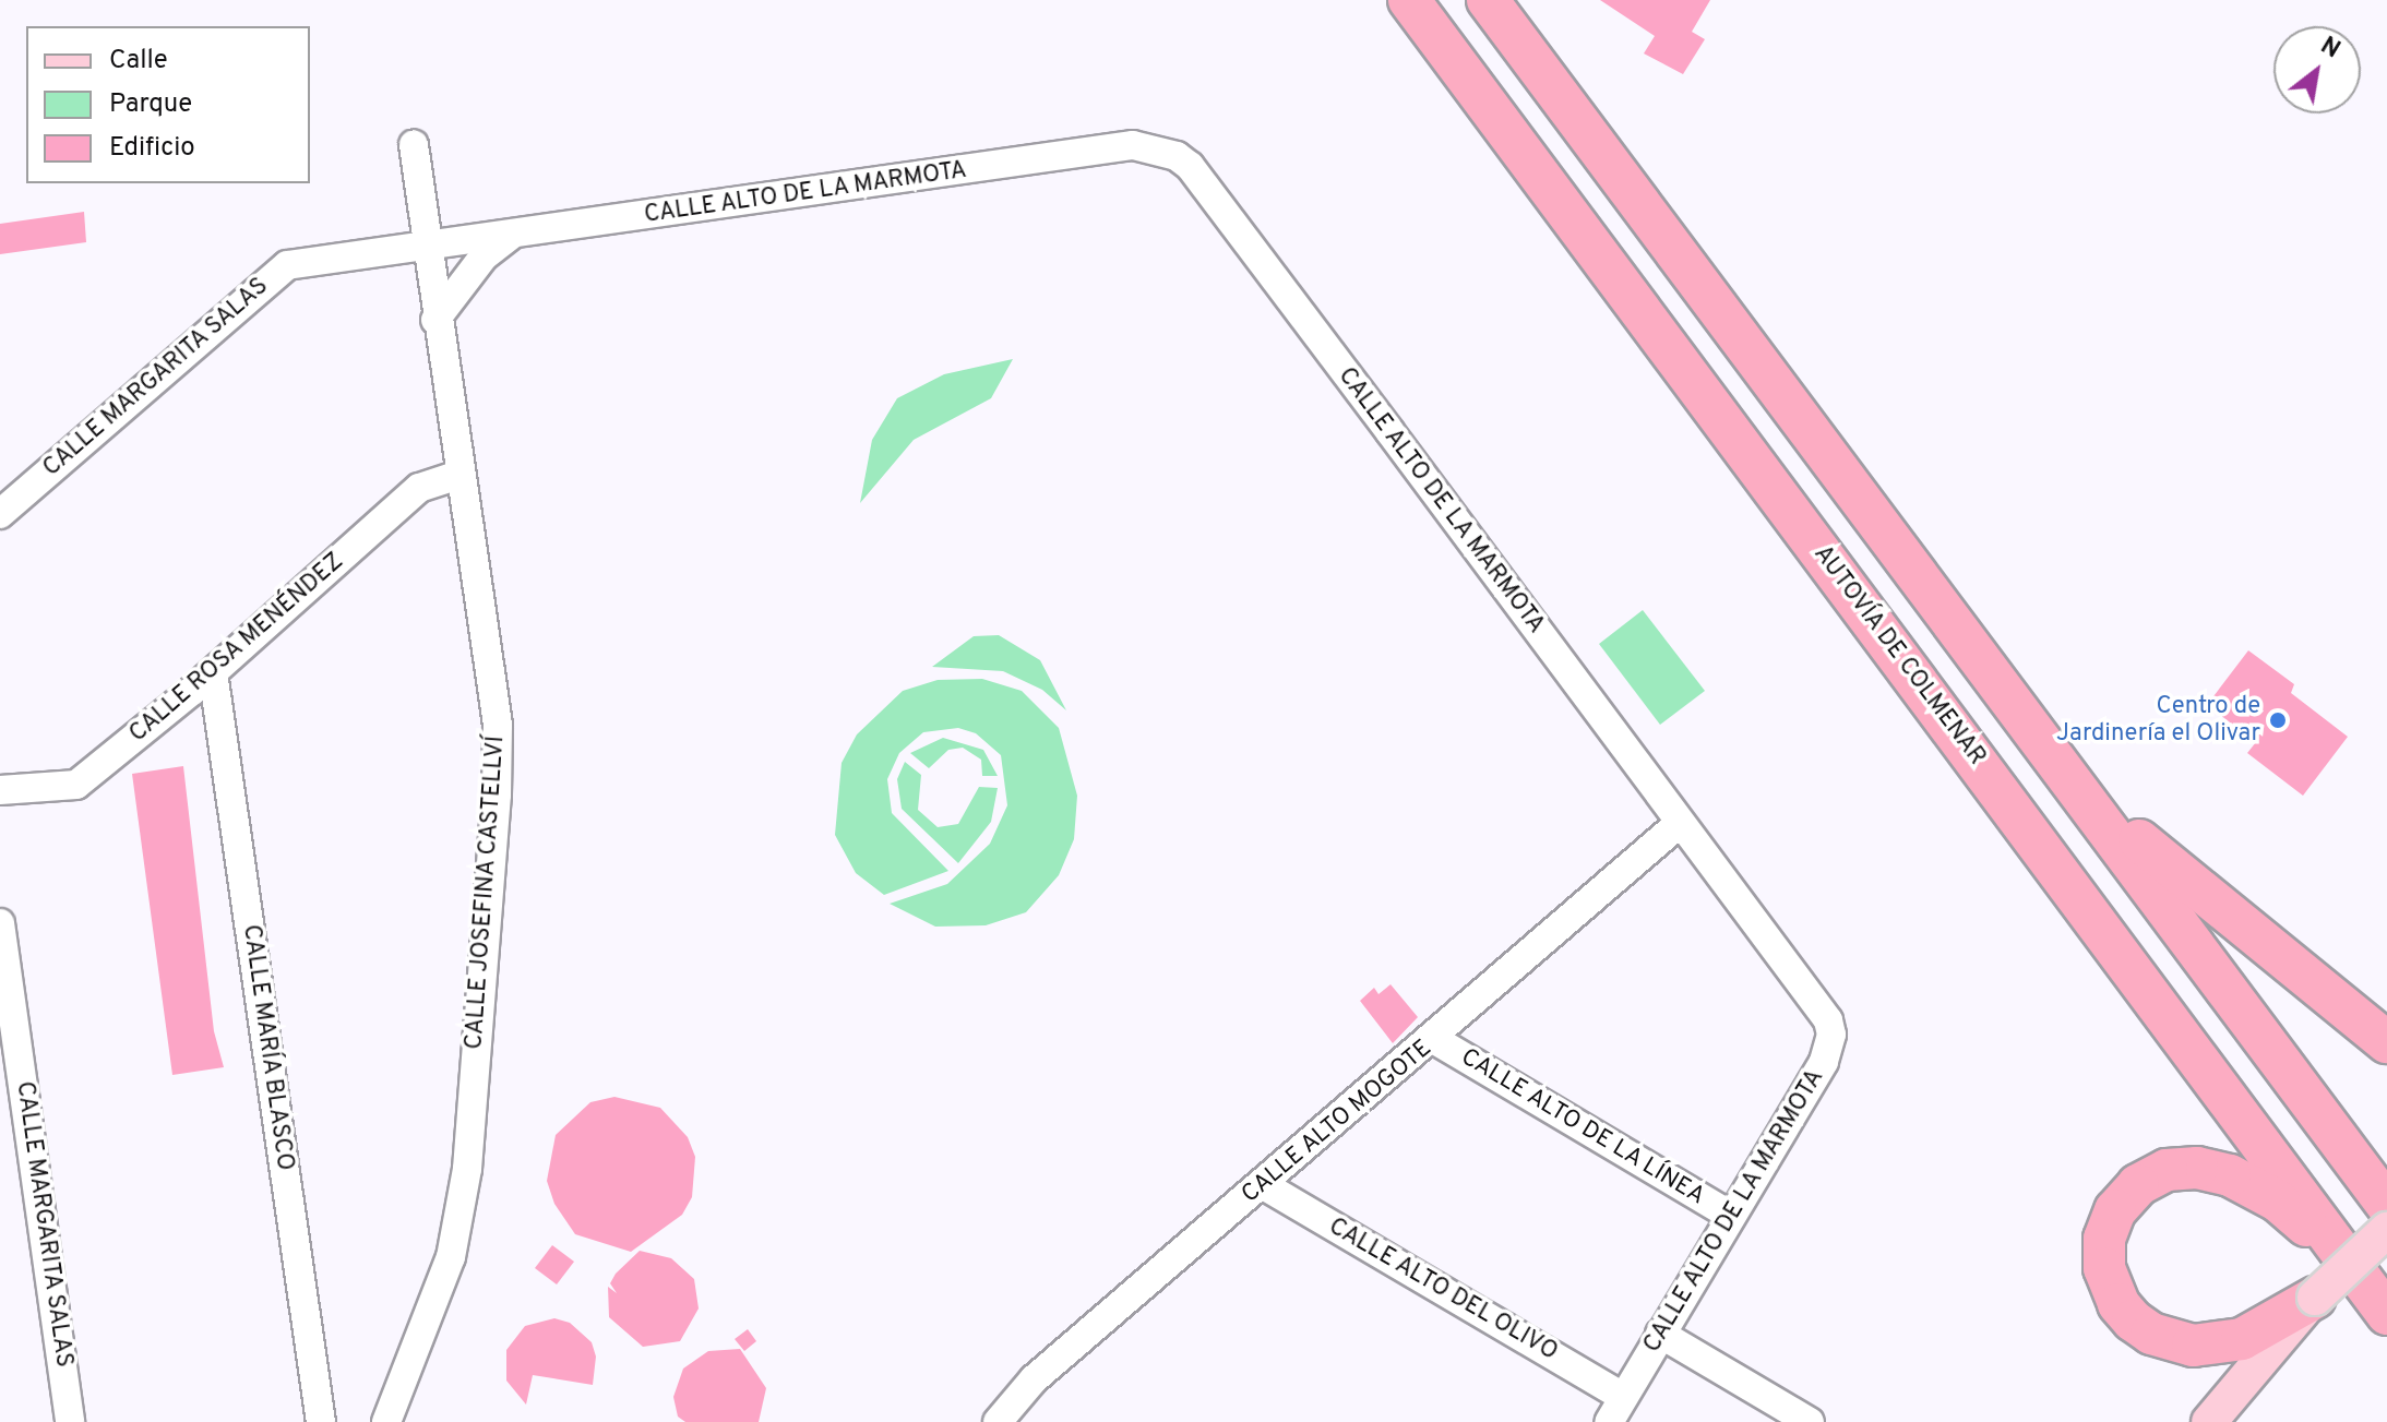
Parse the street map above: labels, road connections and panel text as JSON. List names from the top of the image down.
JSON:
{
  "streets": {
    "highway": ["AUTOVÍA DE COLMENAR"],
    "street": [
      "CALLE ALTO DE LA MARMOTA",
      "CALLE MARGARITA SALAS",
      "CALLE ROSA MENÉNDEZ",
      "CALLE JOSEFINA CASTELLVÍ",
      "CALLE MARÍA BLASCO",
      "CALLE ALTO MOGOTE",
      "CALLE ALTO DE LA LÍNEA",
      "CALLE ALTO DEL OLIVO"
    ]
  },
  "crossings": [
    ["CALLE ALTO DE LA MARMOTA", "CALLE MARGARITA SALAS"],
    ["CALLE ALTO DE LA MARMOTA", "CALLE JOSEFINA CASTELLVÍ"],
    ["CALLE ALTO DE LA MARMOTA", "CALLE ALTO MOGOTE"],
    ["CALLE ALTO DE LA MARMOTA", "CALLE ALTO DE LA LÍNEA"],
    ["CALLE ALTO DE LA MARMOTA", "CALLE ALTO DEL OLIVO"],
    ["CALLE MARGARITA SALAS", "CALLE JOSEFINA CASTELLVÍ"],
    ["CALLE ROSA MENÉNDEZ", "CALLE JOSEFINA CASTELLVÍ"],
    ["CALLE ROSA MENÉNDEZ", "CALLE MARÍA BLASCO"],
    ["CALLE ALTO MOGOTE", "CALLE ALTO DE LA LÍNEA"],
    ["CALLE ALTO MOGOTE", "CALLE ALTO DEL OLIVO"]
  ],
  "places": ["Centro de Jardinería el Olivar"],
  "legend": ["Calle", "Parque", "Edificio"],
  "north": "top right"
}
